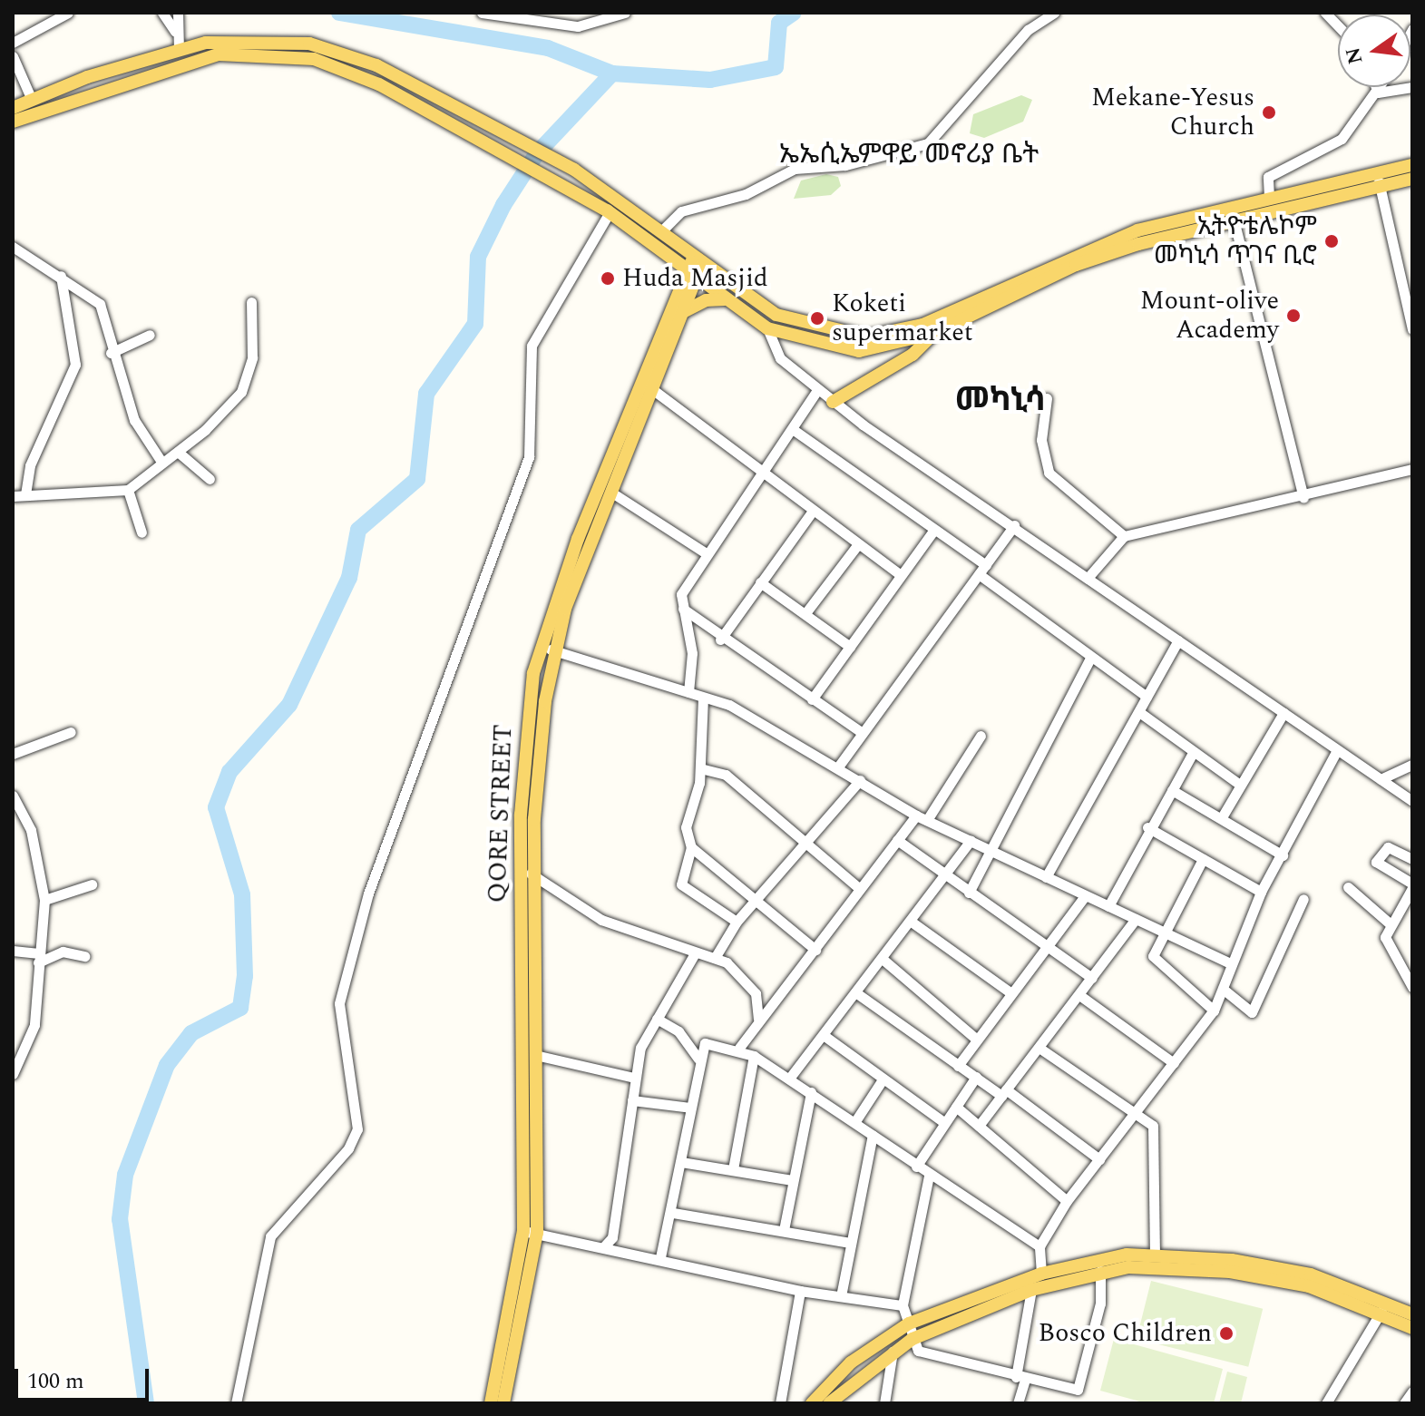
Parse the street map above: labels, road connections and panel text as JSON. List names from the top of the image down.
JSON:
{
  "streets": {
    "main road": ["QORE STREET"]
  },
  "districts": ["ኤኤሲኤምዋይ መኖሪያ ቤት", "መካኒሳ"],
  "places": [
    "Mekane-Yesus Church",
    "ኢትዮቴሌኮም መካኒሳ ጥገና ቢሮ",
    "Huda Masjid",
    "Mount-olive Academy",
    "Koketi supermarket",
    "Bosco Children"
  ],
  "scale_bar": "100 m",
  "north": "left"
}
